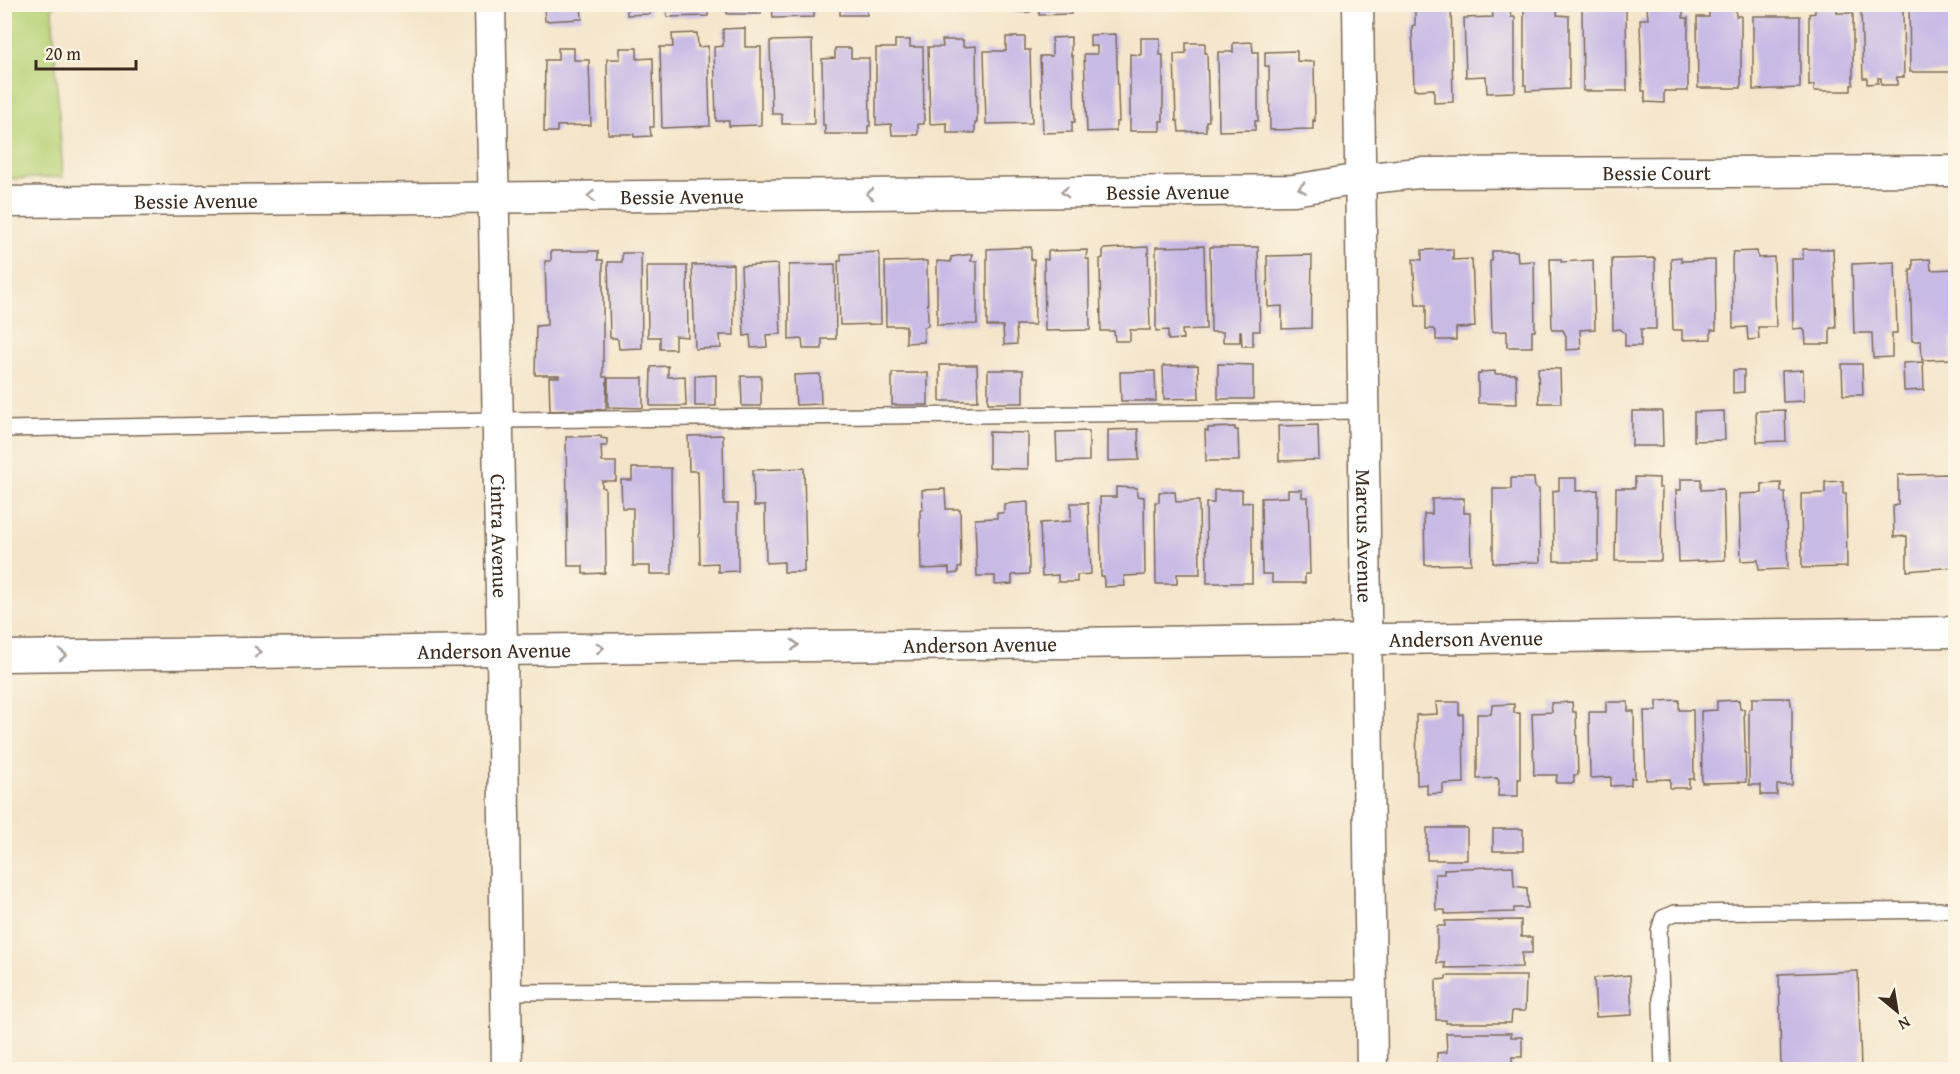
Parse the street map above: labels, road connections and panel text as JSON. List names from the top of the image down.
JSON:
{
  "streets": {
    "street": [
      "Bessie Court",
      "Bessie Avenue",
      "Cintra Avenue",
      "Marcus Avenue",
      "Anderson Avenue"
    ]
  },
  "crossings": [
    ["Bessie Court", "Bessie Avenue"],
    ["Bessie Court", "Marcus Avenue"],
    ["Bessie Avenue", "Cintra Avenue"],
    ["Bessie Avenue", "Marcus Avenue"],
    ["Cintra Avenue", "Anderson Avenue"],
    ["Marcus Avenue", "Anderson Avenue"]
  ],
  "one_way": ["Bessie Avenue", "Anderson Avenue"],
  "scale_bar": "20 m",
  "north": "bottom right"
}
